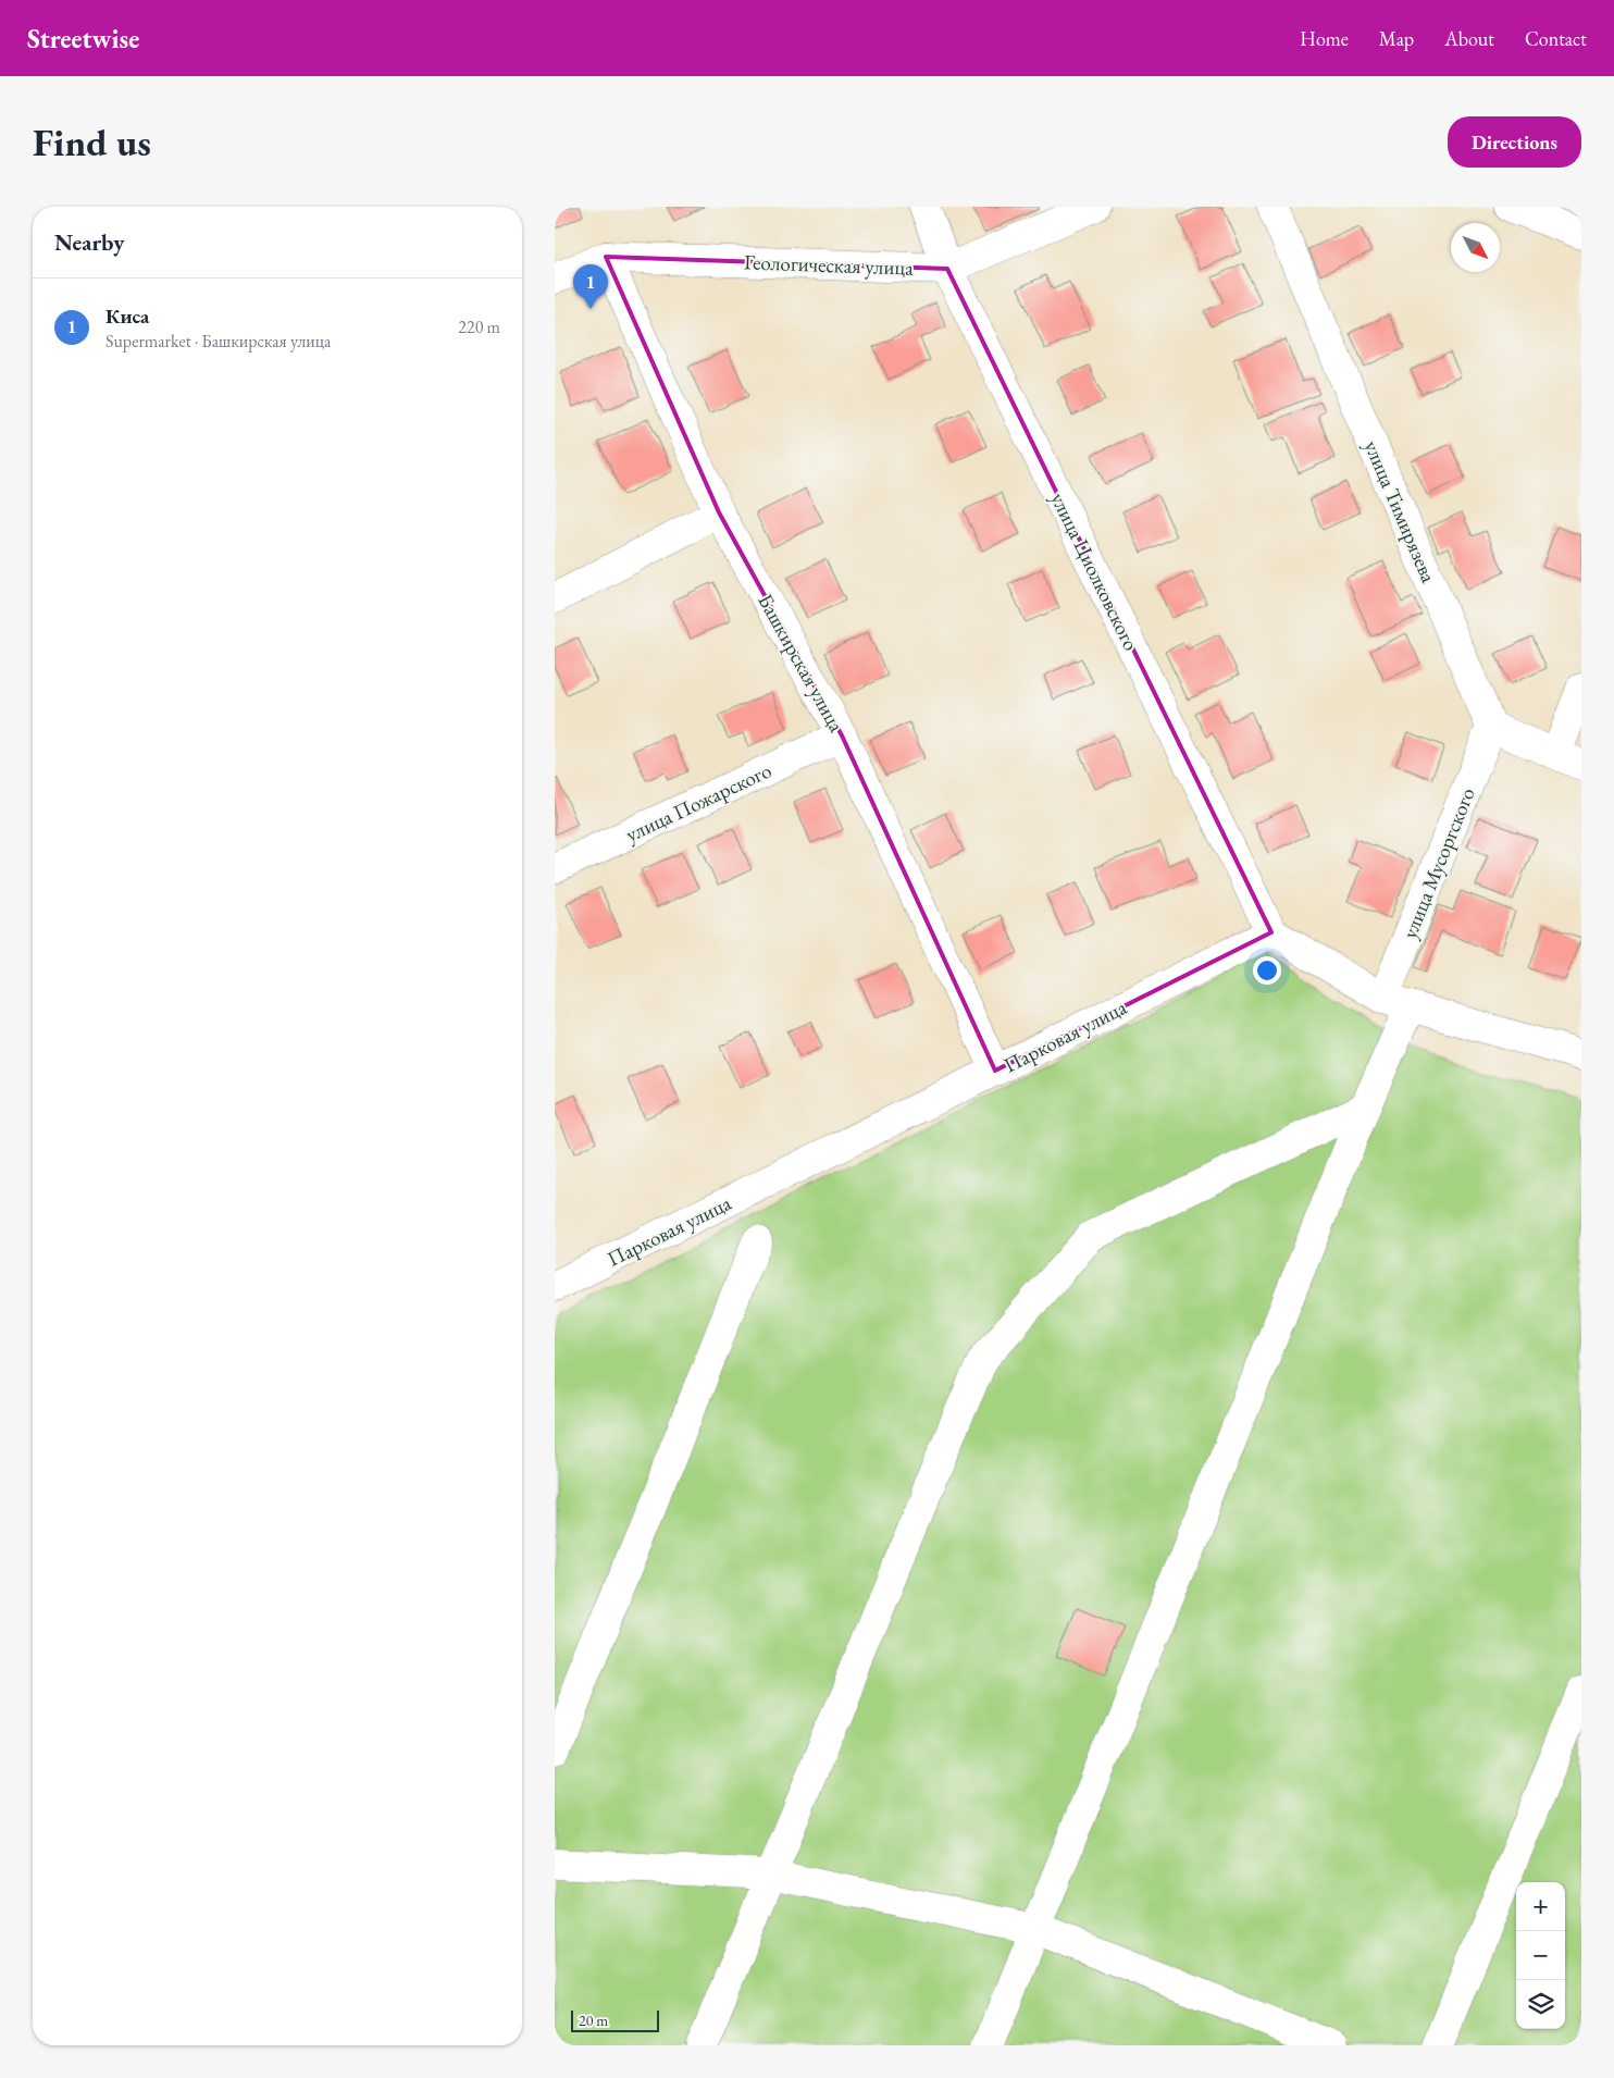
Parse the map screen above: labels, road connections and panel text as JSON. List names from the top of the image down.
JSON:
{
  "streets": {
    "street": [
      "Геологическая улица",
      "улица Тимирязева",
      "улица Циолковского",
      "Башкирская улица",
      "улица Пожарского",
      "улица Мусоргского",
      "Парковая улица"
    ]
  },
  "crossings": [
    ["Геологическая улица", "улица Циолковского"],
    ["Геологическая улица", "Башкирская улица"],
    ["улица Тимирязева", "улица Мусоргского"],
    ["улица Циолковского", "Парковая улица"],
    ["Башкирская улица", "улица Пожарского"],
    ["Башкирская улица", "Парковая улица"]
  ],
  "scale_bar": "20 m",
  "north": "bottom right",
  "page": {
    "header": "Streetwise",
    "nav": [
      "Home",
      "Map",
      "About",
      "Contact"
    ],
    "buttons": "Directions",
    "title": "Find us",
    "heading": "Nearby",
    "pins": "1",
    "list": [
      {
        "mark": "1",
        "name": "Киса",
        "note": "Supermarket · Башкирская улица",
        "value": "220 m"
      }
    ],
    "map_buttons": ["+", "−"],
    "scale": "20 m"
  }
}
